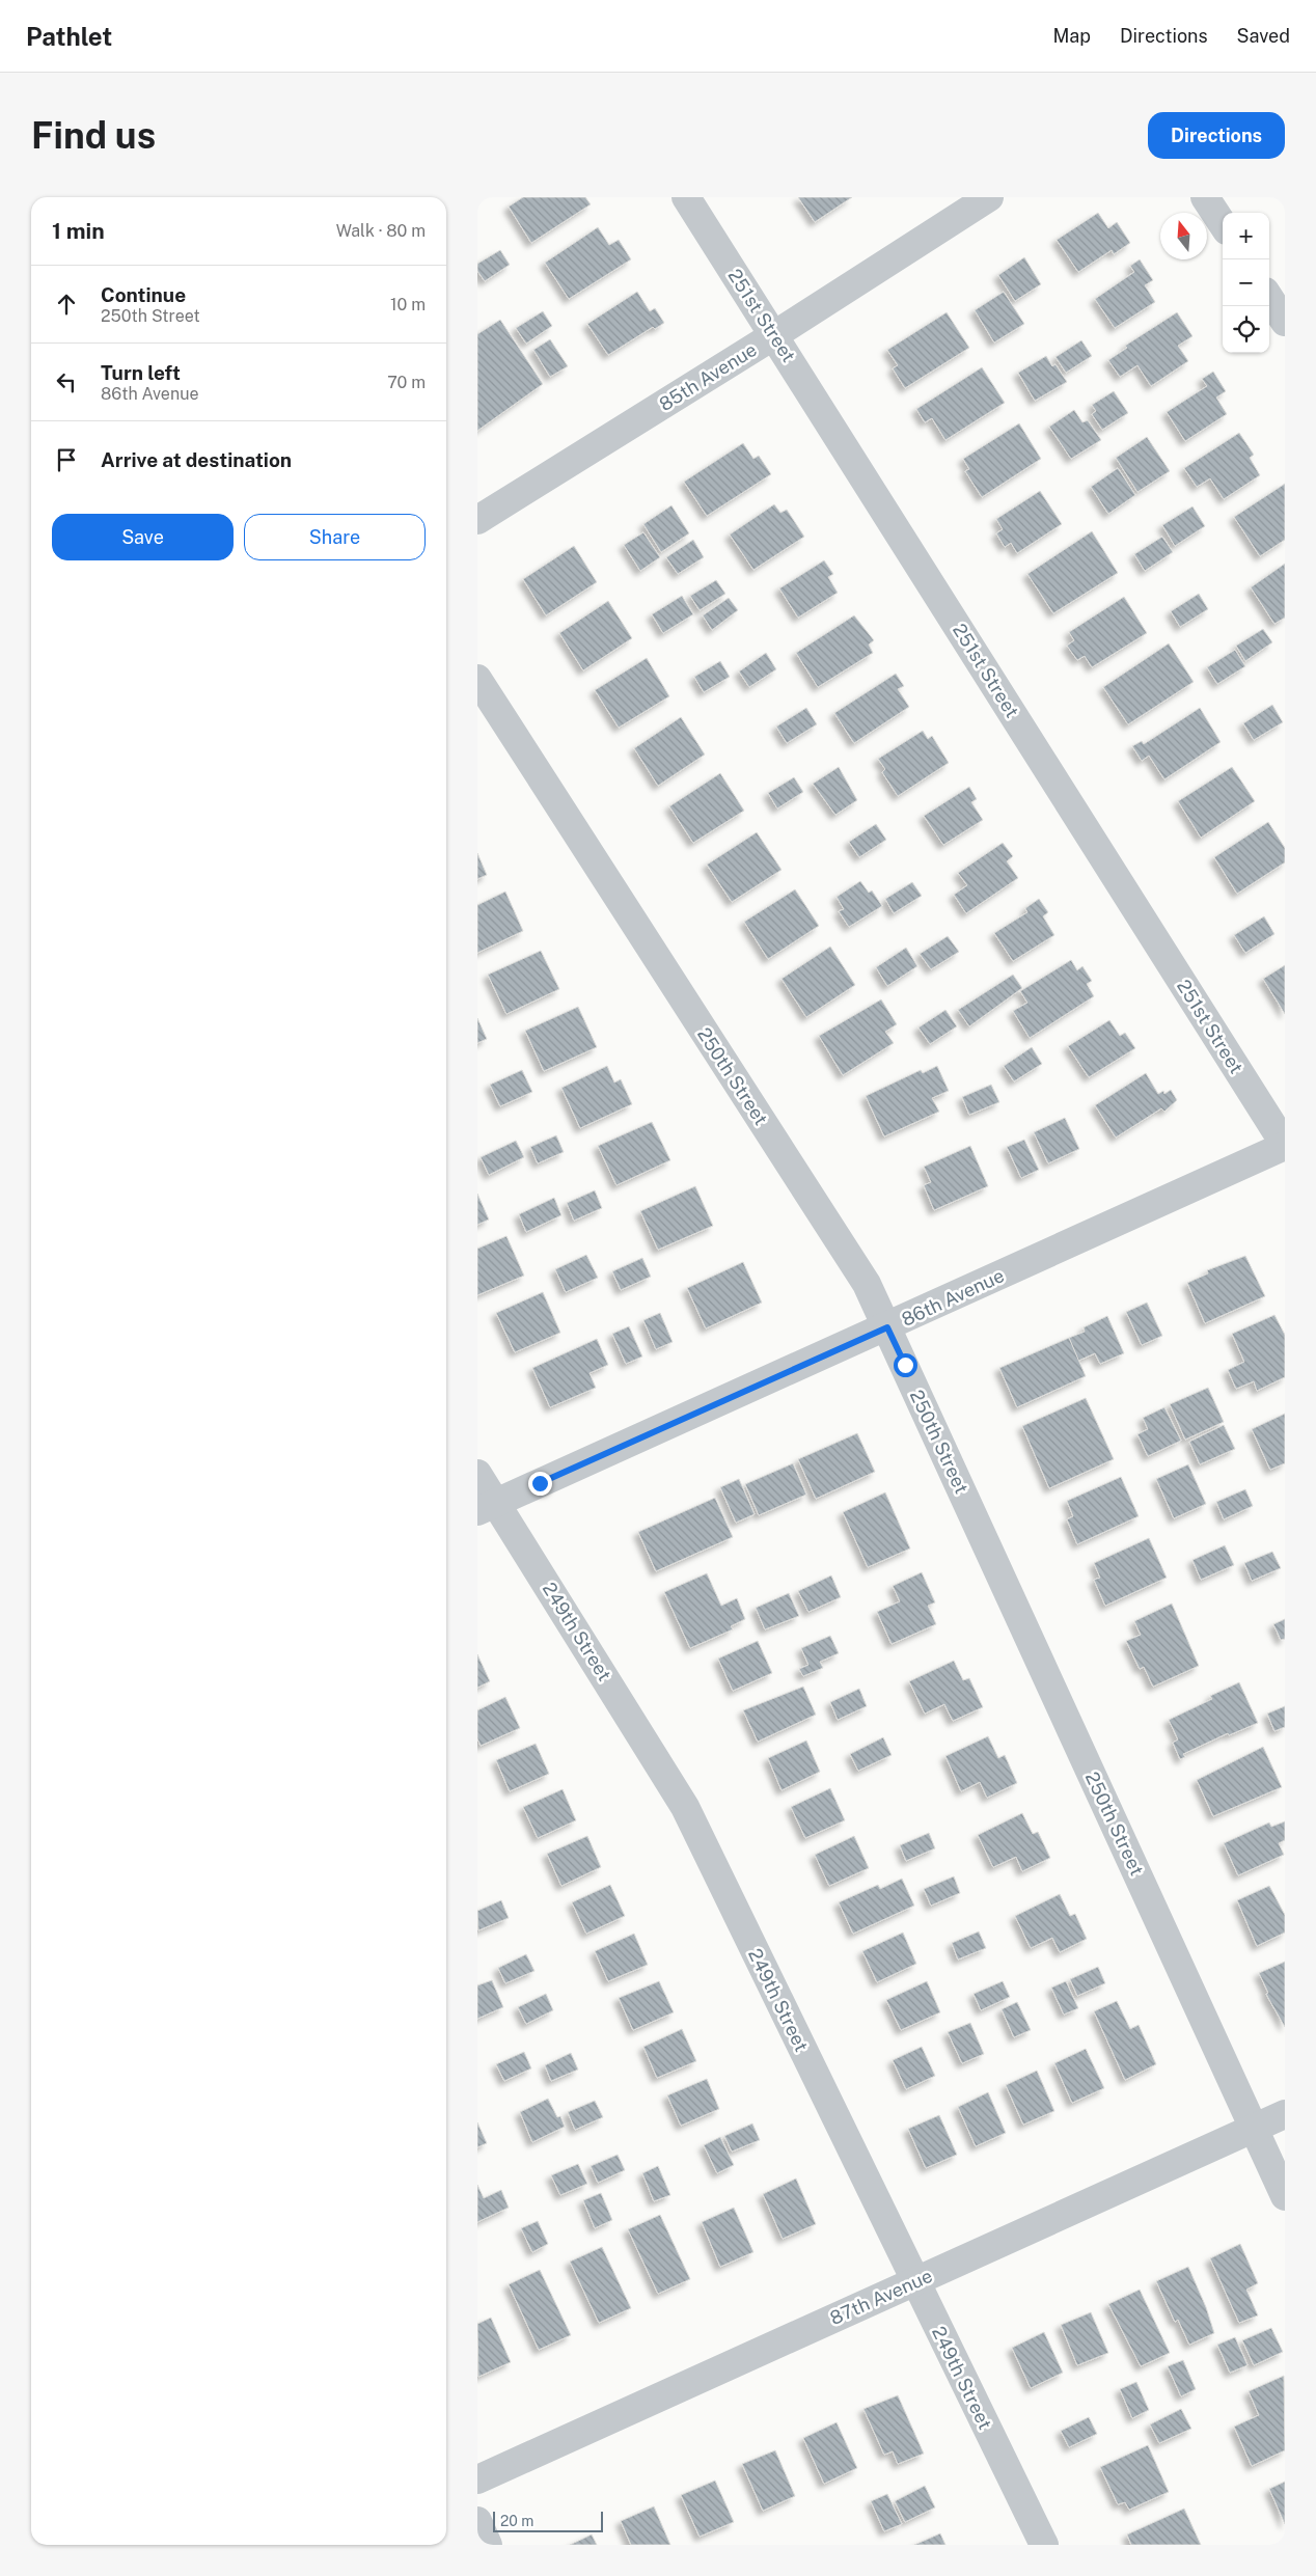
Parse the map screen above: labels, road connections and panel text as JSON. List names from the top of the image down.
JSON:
{
  "streets": {
    "street": [
      "251st Street",
      "85th Avenue",
      "250th Street",
      "86th Avenue",
      "249th Street",
      "87th Avenue"
    ]
  },
  "crossings": [
    ["251st Street", "85th Avenue"],
    ["251st Street", "86th Avenue"],
    ["250th Street", "86th Avenue"],
    ["250th Street", "87th Avenue"],
    ["86th Avenue", "249th Street"],
    ["249th Street", "87th Avenue"]
  ],
  "scale_bar": "20 m",
  "north": "top",
  "page": {
    "header": "Pathlet",
    "nav": ["Map", "Directions", "Saved"],
    "buttons": [
      "Directions",
      ["Save", "Share"]
    ],
    "title": "Find us",
    "heading": ["1 min", "Walk · 80 m"],
    "map_buttons": ["+", "−"],
    "list": [
      ["Continue", "250th Street", "10 m"],
      ["Turn left", "86th Avenue", "70 m"],
      "Arrive at destination"
    ],
    "scale": "20 m"
  }
}
